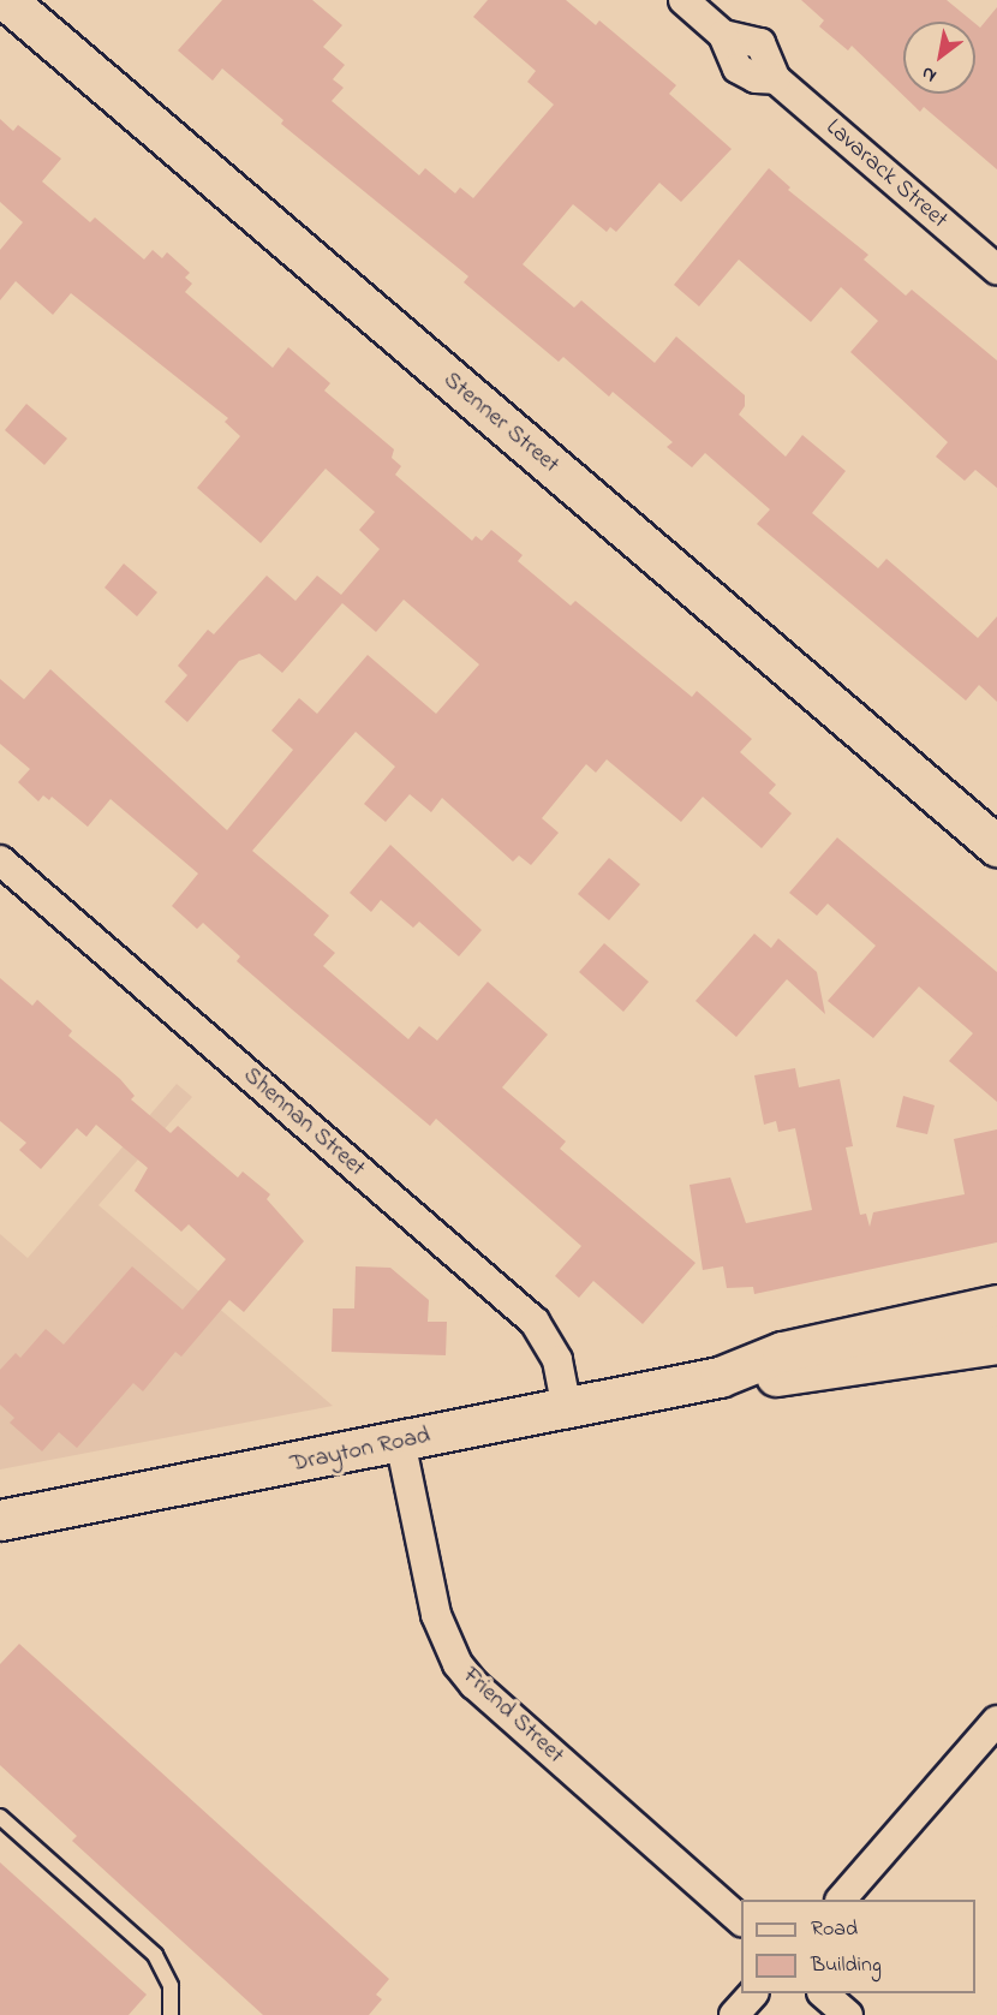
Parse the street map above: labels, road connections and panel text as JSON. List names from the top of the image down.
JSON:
{
  "streets": {
    "main road": ["Stenner Street", "Drayton Road"],
    "street": ["Lavarack Street", "Shennan Street", "Friend Street"]
  },
  "crossings": [
    ["Shennan Street", "Drayton Road"],
    ["Drayton Road", "Friend Street"]
  ],
  "legend": ["Road", "Building"],
  "north": "bottom left"
}
